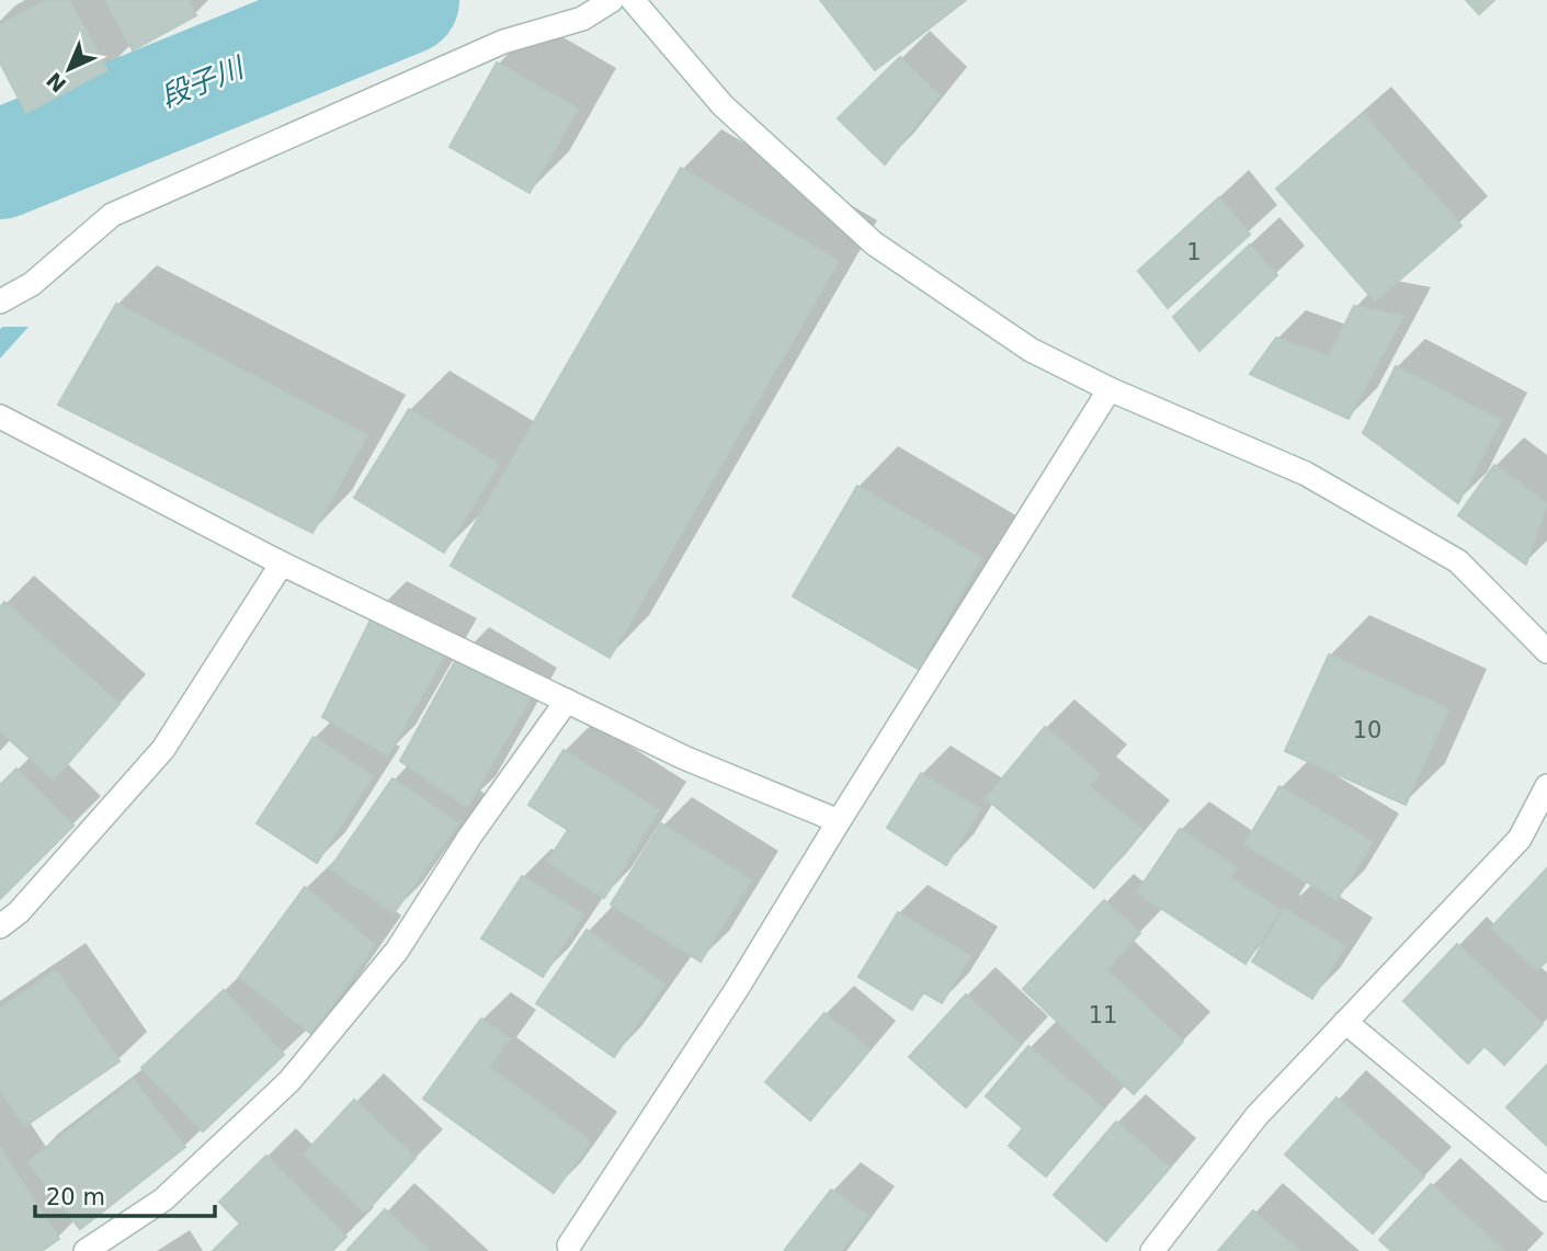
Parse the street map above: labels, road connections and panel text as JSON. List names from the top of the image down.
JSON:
{
  "water": ["段子川"],
  "house_numbers": ["1", "10", "11"],
  "scale_bar": "20 m",
  "north": "bottom left"
}
